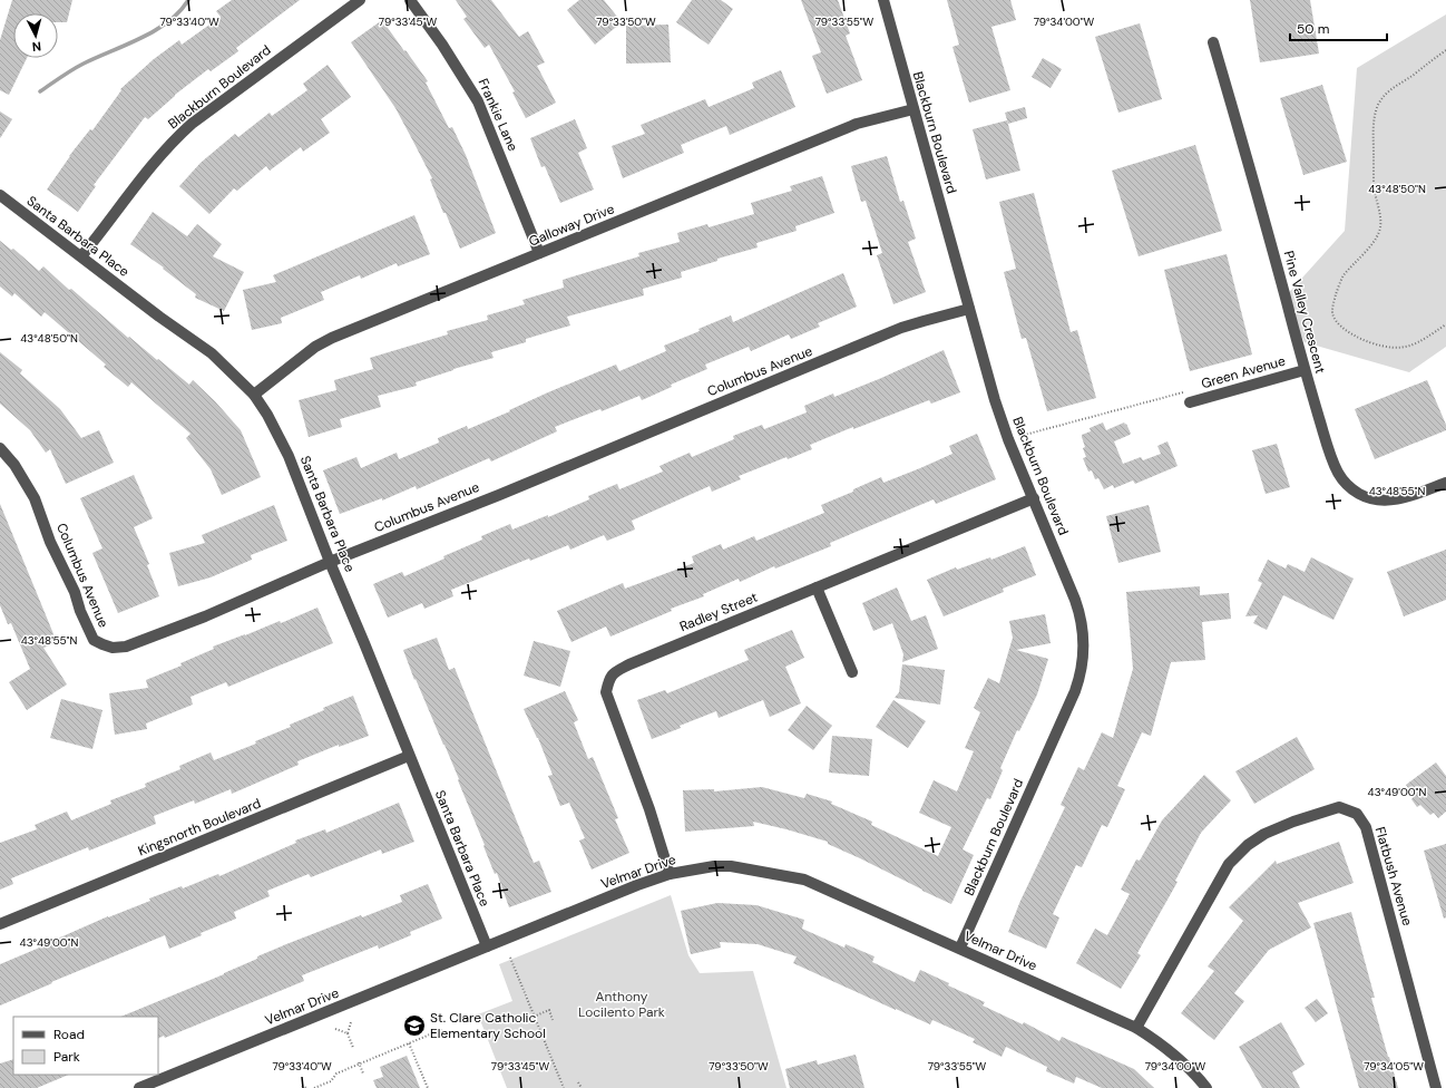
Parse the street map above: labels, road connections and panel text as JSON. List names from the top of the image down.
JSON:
{
  "streets": {
    "street": [
      "Blackburn Boulevard",
      "Frankie Lane",
      "Galloway Drive",
      "Santa Barbara Place",
      "Pine Valley Crescent",
      "Columbus Avenue",
      "Green Avenue",
      "Radley Street",
      "Kingsnorth Boulevard",
      "Velmar Drive",
      "Flatbush Avenue"
    ]
  },
  "crossings": [
    ["Blackburn Boulevard", "Galloway Drive"],
    ["Blackburn Boulevard", "Santa Barbara Place"],
    ["Blackburn Boulevard", "Columbus Avenue"],
    ["Blackburn Boulevard", "Radley Street"],
    ["Blackburn Boulevard", "Velmar Drive"],
    ["Frankie Lane", "Galloway Drive"],
    ["Galloway Drive", "Santa Barbara Place"],
    ["Santa Barbara Place", "Columbus Avenue"],
    ["Santa Barbara Place", "Kingsnorth Boulevard"],
    ["Santa Barbara Place", "Velmar Drive"],
    ["Pine Valley Crescent", "Green Avenue"],
    ["Radley Street", "Velmar Drive"],
    ["Velmar Drive", "Flatbush Avenue"]
  ],
  "parks": ["Anthony Locilento Park"],
  "places": {
    "school or university": ["St. Clare Catholic Elementary School"]
  },
  "legend": ["Road", "Park"],
  "scale_bar": "50 m",
  "north": "bottom",
  "coordinates": [
    "79°33'40\"W",
    "79°33'45\"W",
    "79°33'50\"W",
    "79°33'55\"W",
    "79°34'00\"W",
    "43°48'50\"N",
    "43°48'55\"N",
    "43°49'00\"N",
    "79°34'05\"W"
  ]
}
